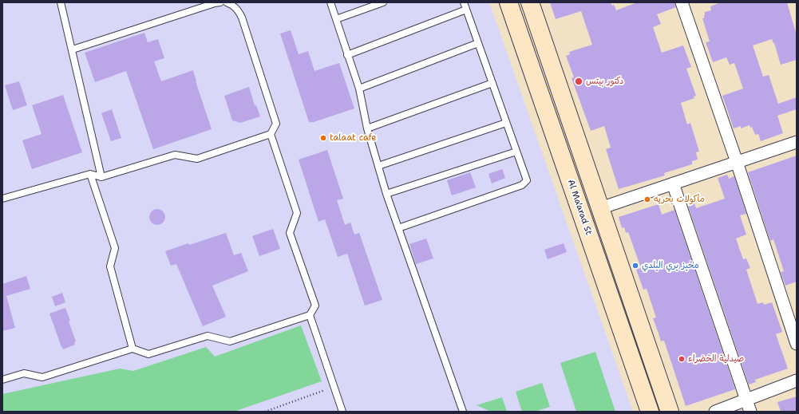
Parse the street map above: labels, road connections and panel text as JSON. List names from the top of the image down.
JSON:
{
  "streets": {
    "main road": ["Al Ma'arad St"]
  },
  "places": [
    "دكتور بيتس",
    "talaat cafe",
    "مأكولات بحريه",
    "مخبز بري البلدي",
    "صيدلية الخضراء"
  ]
}
